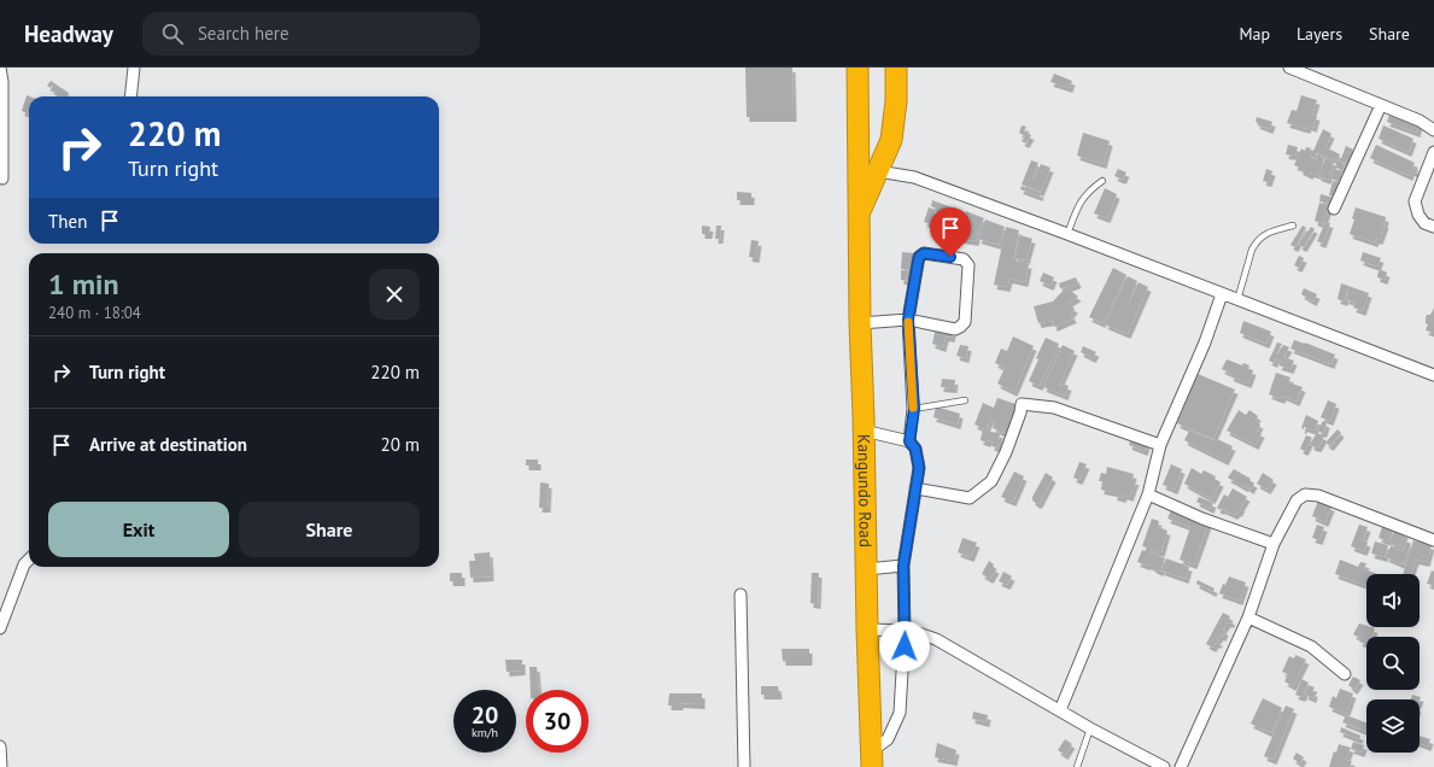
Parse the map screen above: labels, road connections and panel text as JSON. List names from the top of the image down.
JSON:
{
  "streets": {
    "highway": ["Kangundo Road"]
  },
  "page": {
    "header": "Headway",
    "search": "Search here",
    "nav": ["Map", "Layers", "Share"],
    "turn": ["220 m", "Turn right"],
    "then": "Then",
    "heading": ["1 min", "240 m · 18:04"],
    "list": [
      {
        "name": "Turn right",
        "value": "220 m"
      },
      {
        "name": "Arrive at destination",
        "value": "20 m"
      }
    ],
    "buttons": ["Exit", "Share"],
    "speed": "20 km/h",
    "limit": "30"
  }
}
